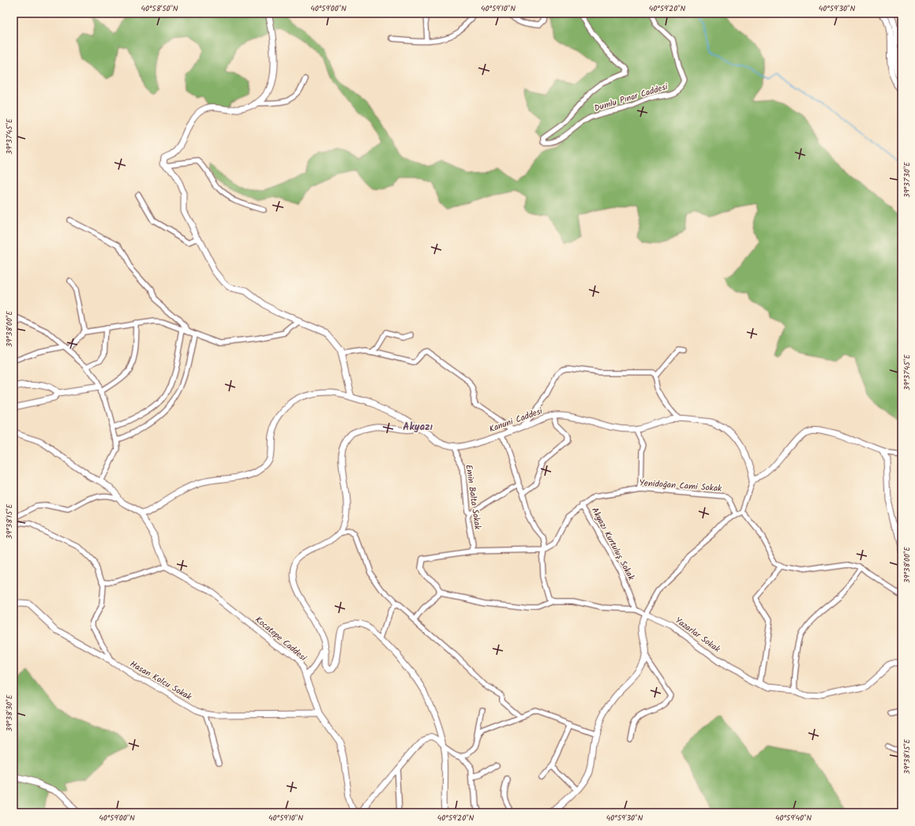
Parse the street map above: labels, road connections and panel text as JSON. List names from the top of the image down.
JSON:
{
  "streets": {
    "street": [
      "Dumlu Pınar Caddesi",
      "Kanuni Caddesi",
      "Yenidoğan Cami Sokak",
      "Emin Balta Sokak",
      "Akyazı Kurtuluş Sokak",
      "Yazarlar Sokak",
      "Kocatepe Caddesi",
      "Hasan Kolcu Sokak"
    ]
  },
  "crossings": [
    ["Kanuni Caddesi", "Emin Balta Sokak"],
    ["Yenidoğan Cami Sokak", "Akyazı Kurtuluş Sokak"],
    ["Akyazı Kurtuluş Sokak", "Yazarlar Sokak"],
    ["Kocatepe Caddesi", "Hasan Kolcu Sokak"]
  ],
  "districts": ["Akyazı"],
  "coordinates": [
    "40°58'50\"N",
    "40°59'00\"N",
    "40°59'10\"N",
    "40°59'20\"N",
    "40°59'30\"N",
    "39°37'45\"E",
    "39°37'30\"E",
    "39°38'00\"E",
    "39°38'15\"E",
    "39°38'30\"E",
    "40°59'40\"N"
  ]
}
